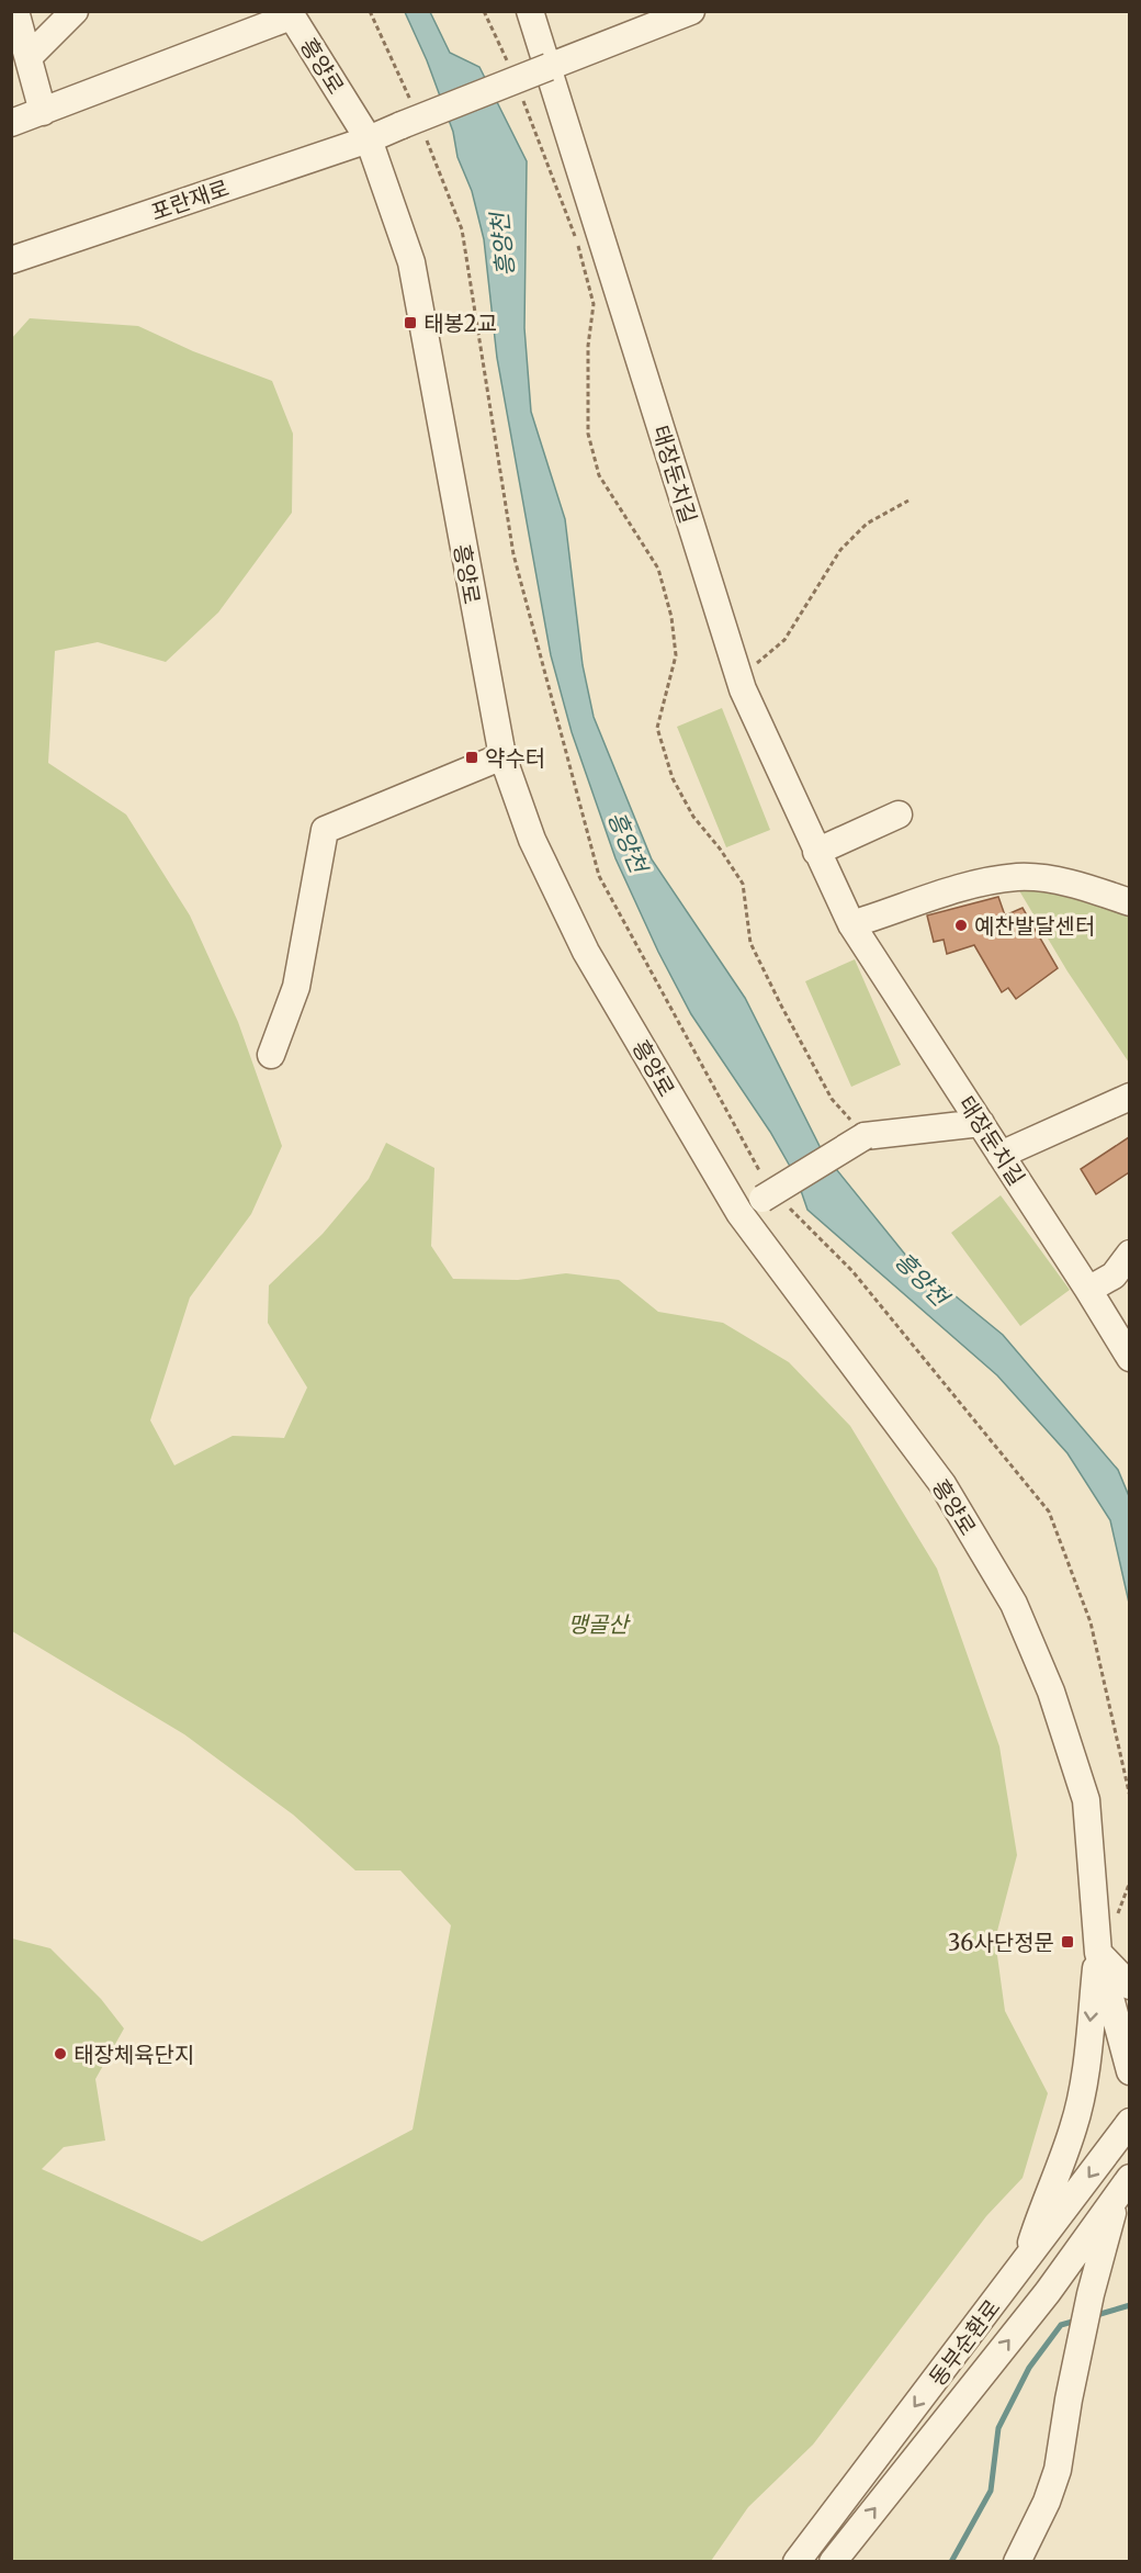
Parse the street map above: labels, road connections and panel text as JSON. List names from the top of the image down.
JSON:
{
  "streets": {
    "street": [
      "흥양로",
      "포란재로",
      "태장둔치길",
      "동부순환로"
    ]
  },
  "crossings": [
    ["흥양로", "포란재로"],
    ["포란재로", "태장둔치길"]
  ],
  "water": ["흥양천"],
  "parks": ["맹골산"],
  "places": {
    "transit": ["태봉2교", "약수터", "36사단정문"],
    "other": ["예찬발달센터", "태장체육단지"]
  }
}
